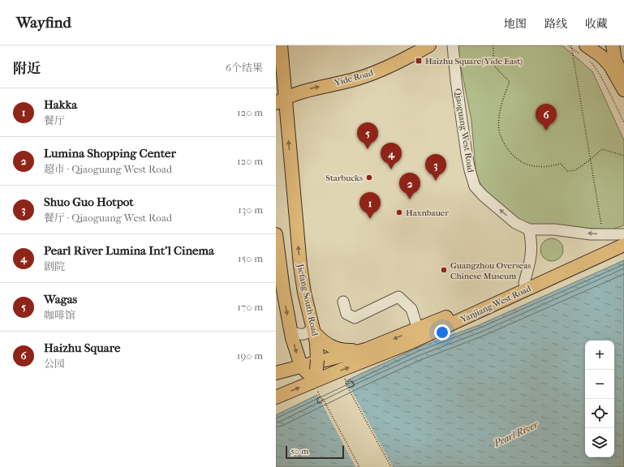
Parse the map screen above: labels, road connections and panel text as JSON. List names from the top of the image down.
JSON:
{
  "streets": {
    "main road": ["Yide Road", "Jiefang South Road", "Yanjiang West Road"],
    "street": ["Qiaoguang West Road"]
  },
  "crossings": [
    ["Yide Road", "Jiefang South Road"],
    ["Jiefang South Road", "Yanjiang West Road"]
  ],
  "one_way": ["Yide Road", "Qiaoguang West Road"],
  "water": ["Pearl River"],
  "places": {
    "transit": ["Haizhu Square(Yide East)"],
    "other": ["Starbucks", "Haxnbauer", "Guangzhou Overseas Chinese Museum"]
  },
  "scale_bar": "50 m",
  "page": {
    "header": "Wayfind",
    "nav": ["地图", "路线", "收藏"],
    "heading": ["附近", "6个结果"],
    "list": [
      {
        "mark": "1",
        "name": "Hakka",
        "note": "餐厅",
        "value": "120 m"
      },
      {
        "mark": "2",
        "name": "Lumina Shopping Center",
        "note": "超市 · Qiaoguang West Road",
        "value": "120 m"
      },
      {
        "mark": "3",
        "name": "Shuo Guo Hotpot",
        "note": "餐厅 · Qiaoguang West Road",
        "value": "130 m"
      },
      {
        "mark": "4",
        "name": "Pearl River Lumina Int'l Cinema",
        "note": "剧院",
        "value": "150 m"
      },
      {
        "mark": "5",
        "name": "Wagas",
        "note": "咖啡馆",
        "value": "170 m"
      },
      {
        "mark": "6",
        "name": "Haizhu Square",
        "note": "公园",
        "value": "190 m"
      }
    ],
    "pins": [
      "6",
      "5",
      "4",
      "3",
      "2",
      "1"
    ],
    "map_buttons": ["+", "−"],
    "scale": "50 m"
  }
}
